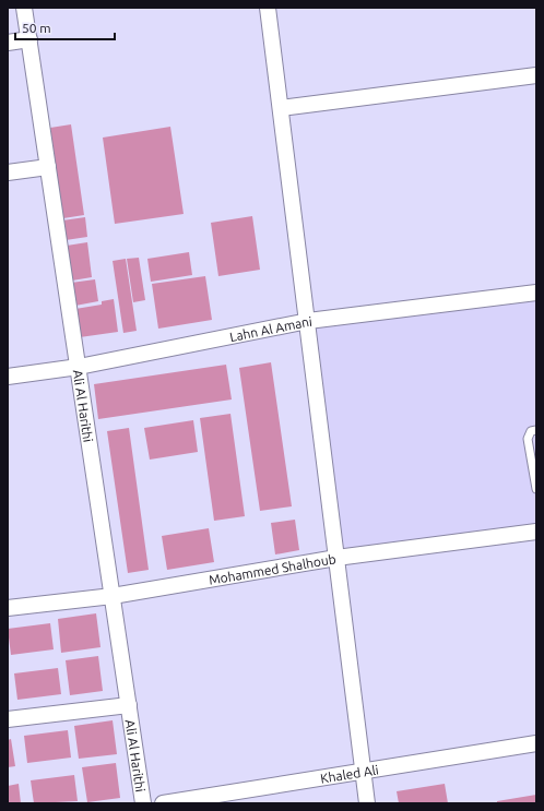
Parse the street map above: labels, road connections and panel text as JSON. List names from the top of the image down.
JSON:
{
  "streets": {
    "street": [
      "Lahn Al Amani",
      "Ali Al Harithi",
      "Mohammed Shalhoub",
      "Khaled Ali"
    ]
  },
  "crossings": [
    ["Lahn Al Amani", "Ali Al Harithi"],
    ["Ali Al Harithi", "Mohammed Shalhoub"]
  ],
  "scale_bar": "50 m"
}
